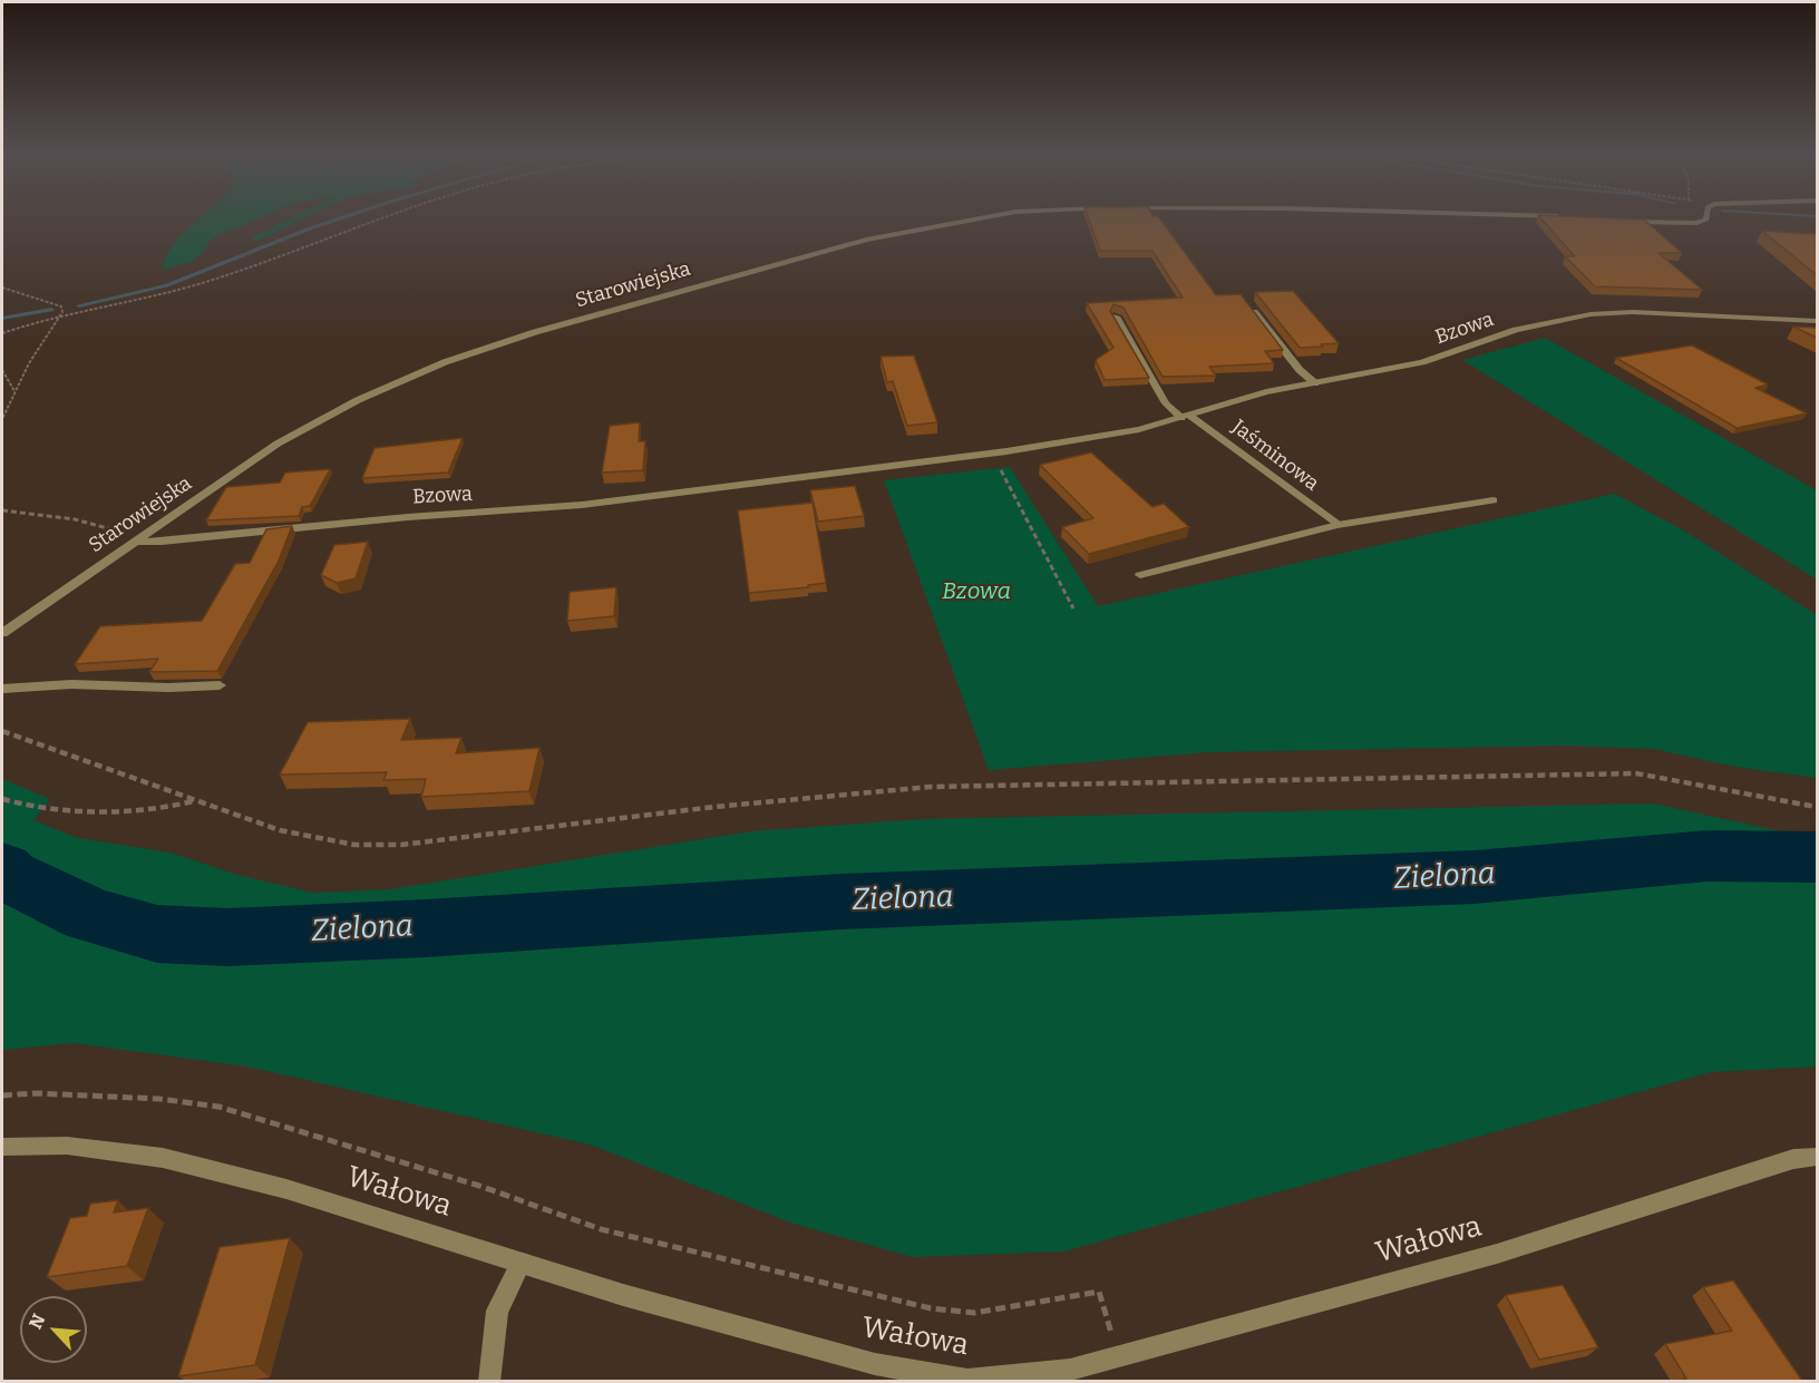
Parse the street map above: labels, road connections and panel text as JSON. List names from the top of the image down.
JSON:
{
  "streets": {
    "street": [
      "Starowiejska",
      "Bzowa",
      "Jaśminowa",
      "Wałowa"
    ]
  },
  "crossings": [
    ["Starowiejska", "Bzowa"],
    ["Bzowa", "Jaśminowa"]
  ],
  "water": ["Zielona"],
  "parks": ["Bzowa"],
  "north": "top left"
}
